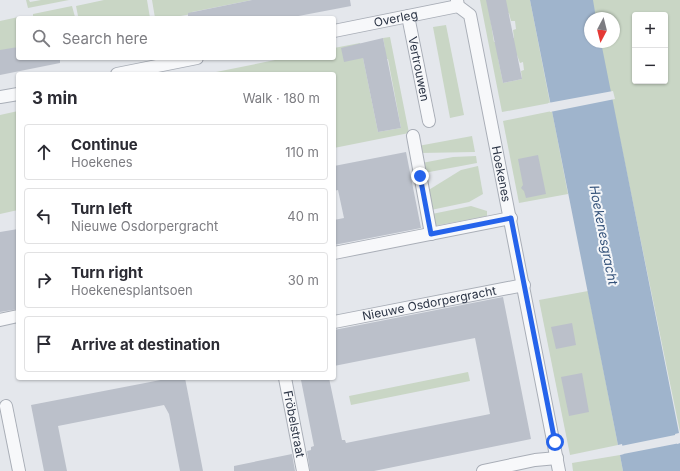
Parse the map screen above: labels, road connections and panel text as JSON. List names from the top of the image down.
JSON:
{
  "streets": {
    "street": [
      "Overleg",
      "Vertrouwen",
      "Hoekenes",
      "Nieuwe Osdorpergracht",
      "Fröbelstraat"
    ]
  },
  "crossings": [
    ["Overleg", "Vertrouwen"],
    ["Overleg", "Hoekenes"],
    ["Hoekenes", "Nieuwe Osdorpergracht"]
  ],
  "water": ["Hoekenesgracht"],
  "north": "bottom",
  "page": {
    "map_buttons": ["+", "−"],
    "search": "Search here",
    "heading": ["3 min", "Walk · 180 m"],
    "list": [
      ["Continue", "Hoekenes", "110 m"],
      ["Turn left", "Nieuwe Osdorpergracht", "40 m"],
      ["Turn right", "Hoekenesplantsoen", "30 m"],
      "Arrive at destination"
    ]
  }
}
